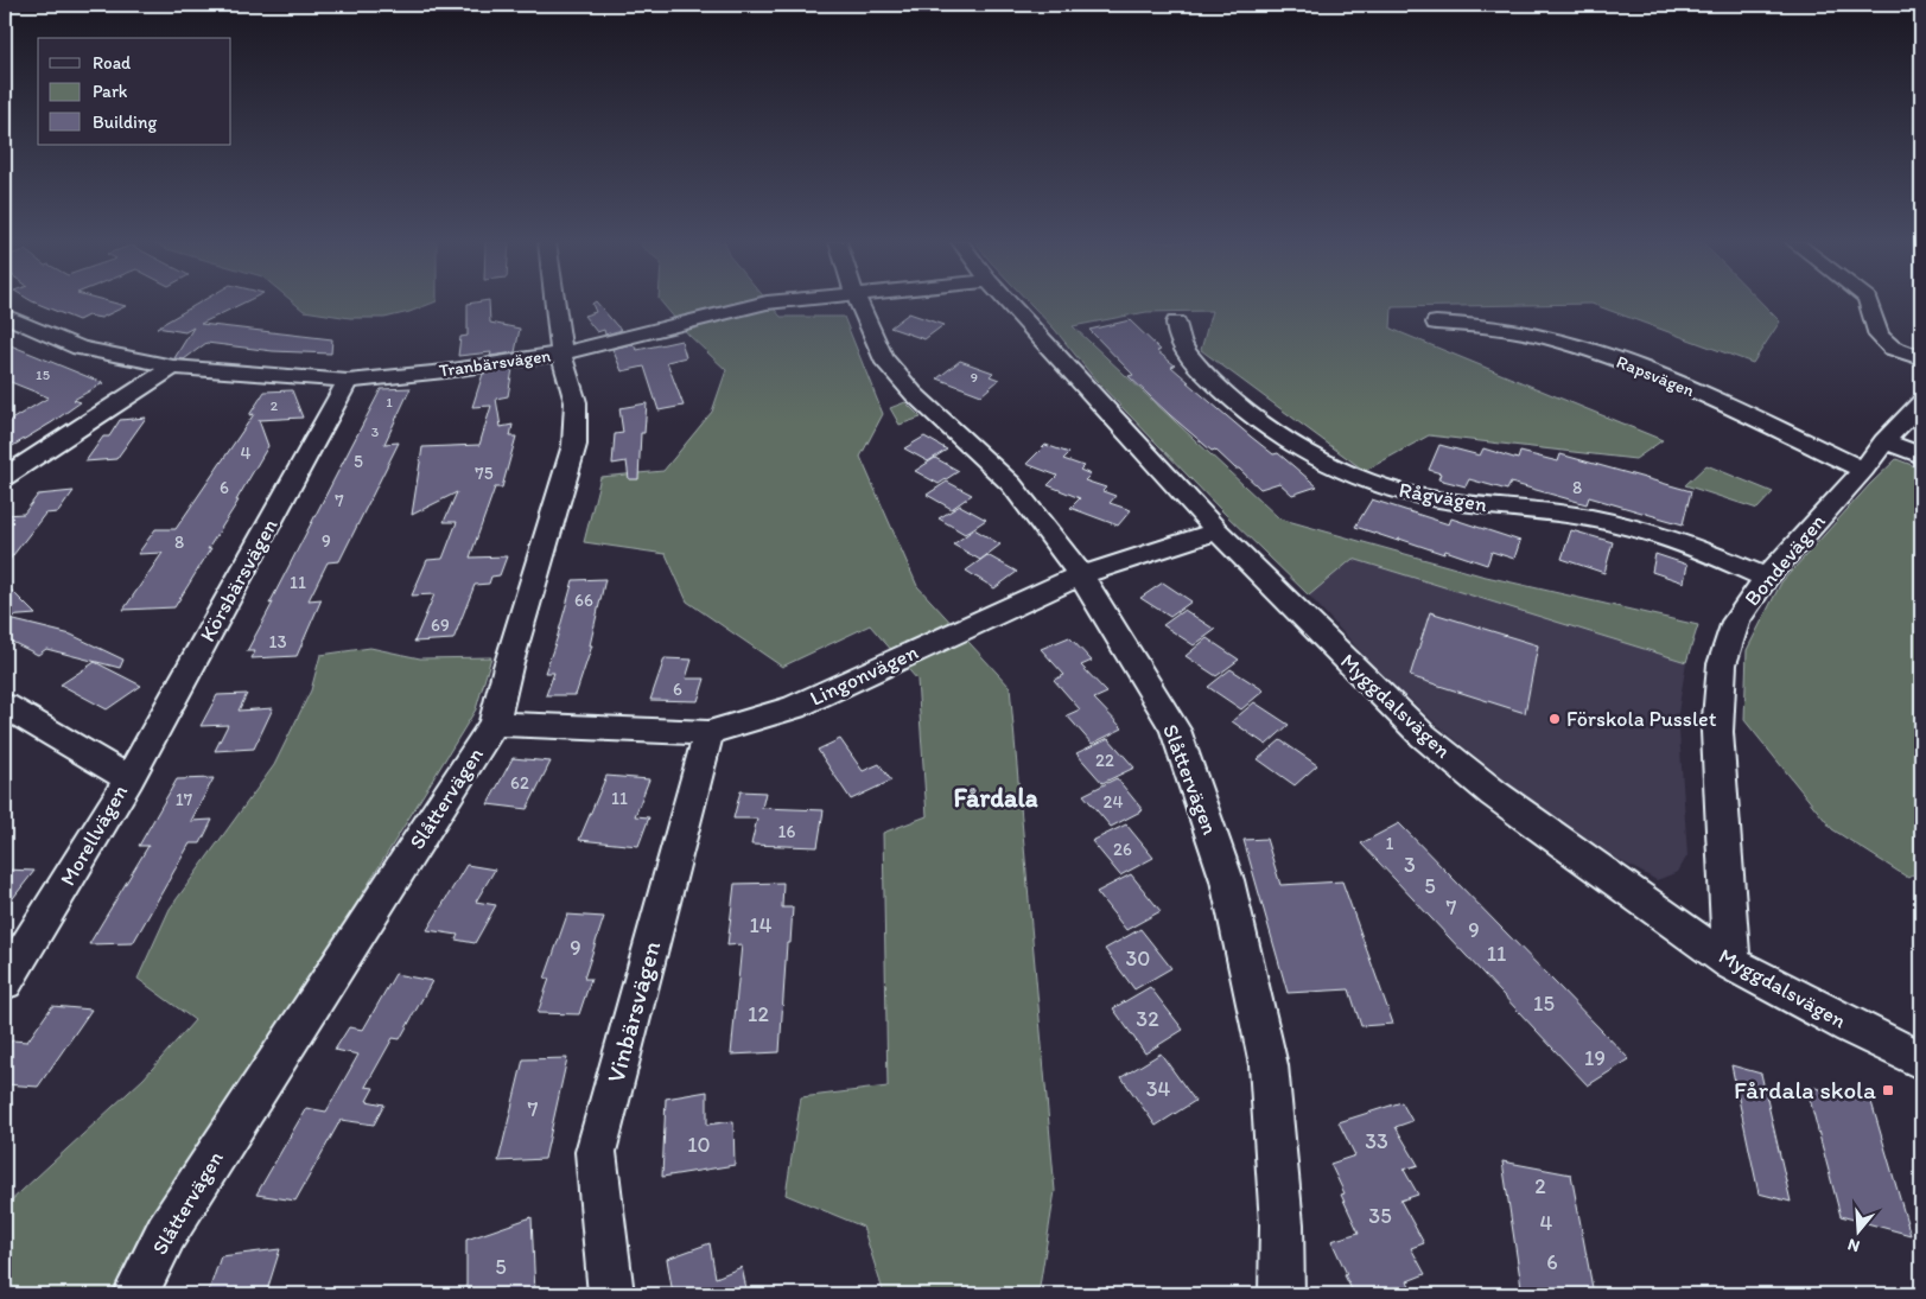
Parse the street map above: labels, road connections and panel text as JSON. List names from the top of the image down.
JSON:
{
  "streets": {
    "street": [
      "Tranbärsvägen",
      "Rapsvägen",
      "Rågvägen",
      "Bondevägen",
      "Körsbärsvägen",
      "Lingonvägen",
      "Myggdalsvägen",
      "Slåttervägen",
      "Morellvägen",
      "Vinbärsvägen"
    ]
  },
  "crossings": [
    ["Tranbärsvägen", "Körsbärsvägen"],
    ["Tranbärsvägen", "Slåttervägen"],
    ["Rapsvägen", "Bondevägen"],
    ["Rågvägen", "Bondevägen"],
    ["Bondevägen", "Myggdalsvägen"],
    ["Körsbärsvägen", "Morellvägen"],
    ["Lingonvägen", "Myggdalsvägen"],
    ["Lingonvägen", "Slåttervägen"],
    ["Lingonvägen", "Vinbärsvägen"]
  ],
  "districts": ["Fårdala"],
  "places": {
    "other": ["Förskola Pusslet"],
    "transit": ["Fårdala skola"]
  },
  "house_numbers": [
    "15",
    "9",
    "1",
    "2",
    "3",
    "4",
    "5",
    "75",
    "6",
    "8",
    "7",
    "9",
    "8",
    "11",
    "66",
    "69",
    "13",
    "6",
    "22",
    "62",
    "11",
    "17",
    "24",
    "16",
    "1",
    "26",
    "3",
    "5",
    "7",
    "14",
    "9",
    "9",
    "11",
    "30",
    "15",
    "12",
    "32",
    "19",
    "34",
    "7",
    "33",
    "10",
    "2",
    "35",
    "4",
    "6",
    "5"
  ],
  "legend": ["Road", "Park", "Building"],
  "north": "bottom"
}
